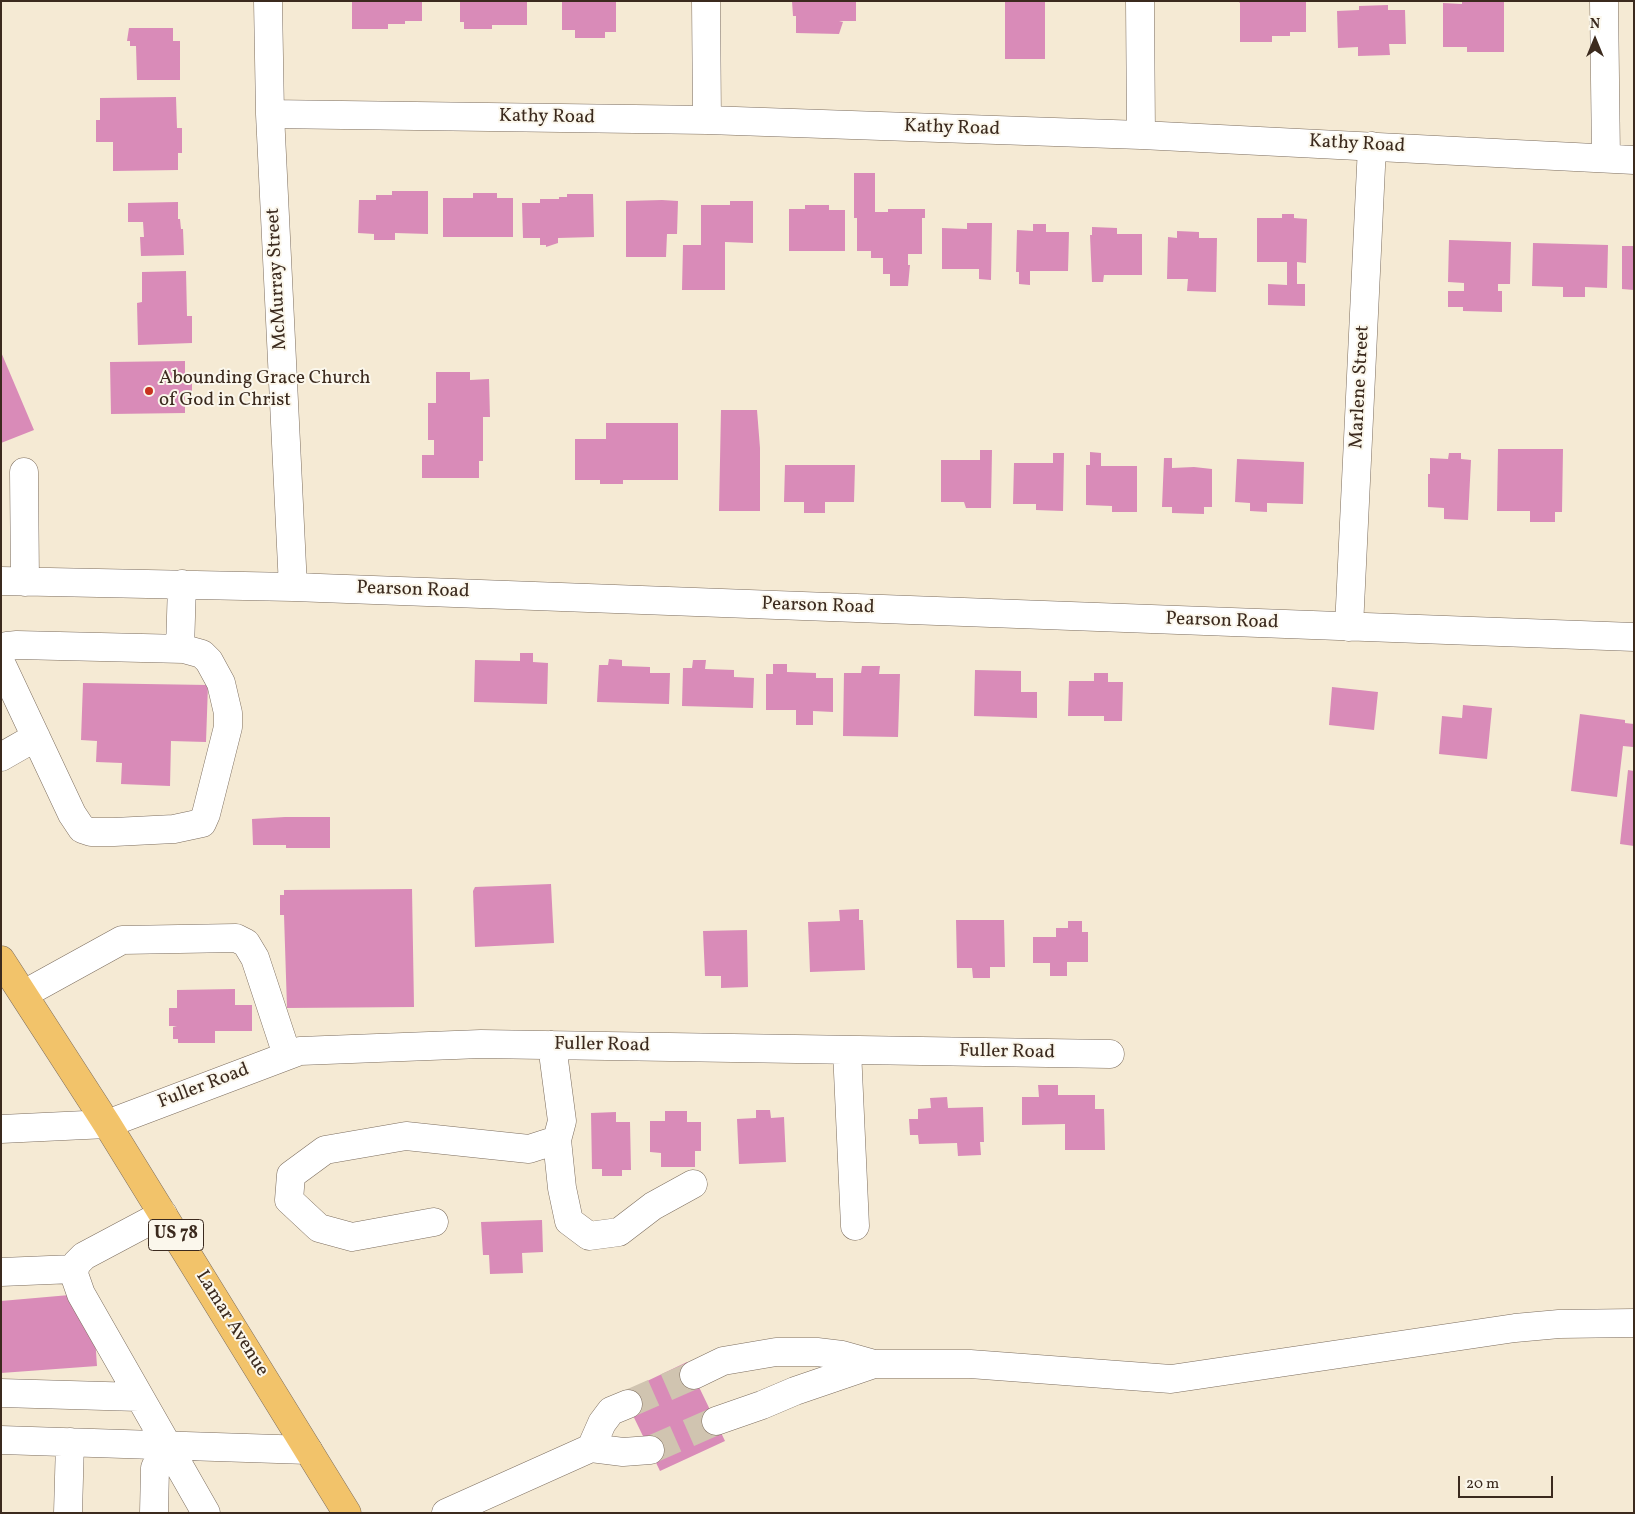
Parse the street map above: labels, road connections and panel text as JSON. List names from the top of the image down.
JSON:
{
  "streets": {
    "highway": ["US 78", "Lamar Avenue"],
    "street": [
      "Kathy Road",
      "McMurray Street",
      "Marlene Street",
      "Pearson Road",
      "Fuller Road"
    ]
  },
  "crossings": [
    ["Kathy Road", "McMurray Street"],
    ["Kathy Road", "Marlene Street"],
    ["McMurray Street", "Pearson Road"],
    ["Marlene Street", "Pearson Road"],
    ["Fuller Road", "Lamar Avenue"]
  ],
  "places": ["Abounding Grace Church of God in Christ"],
  "scale_bar": "20 m",
  "north": "top"
}
